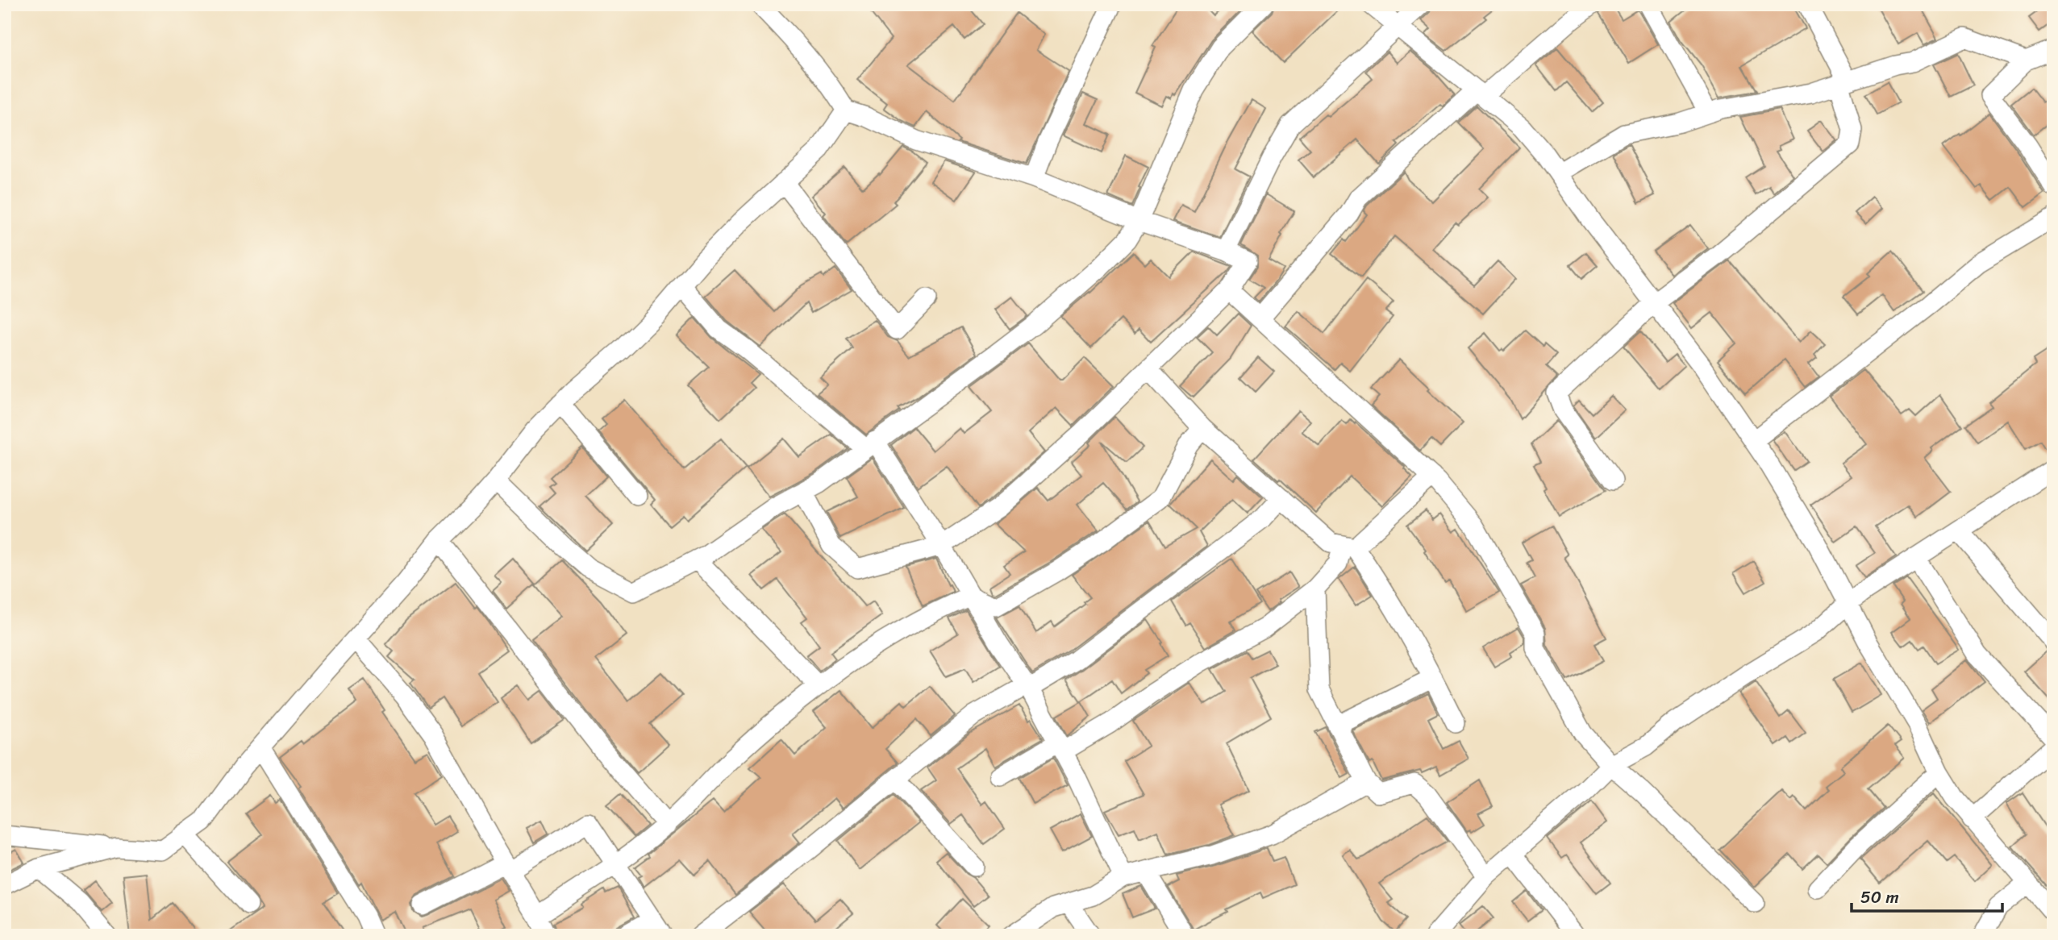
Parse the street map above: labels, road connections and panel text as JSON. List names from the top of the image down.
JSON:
{
  "scale_bar": "50 m"
}
